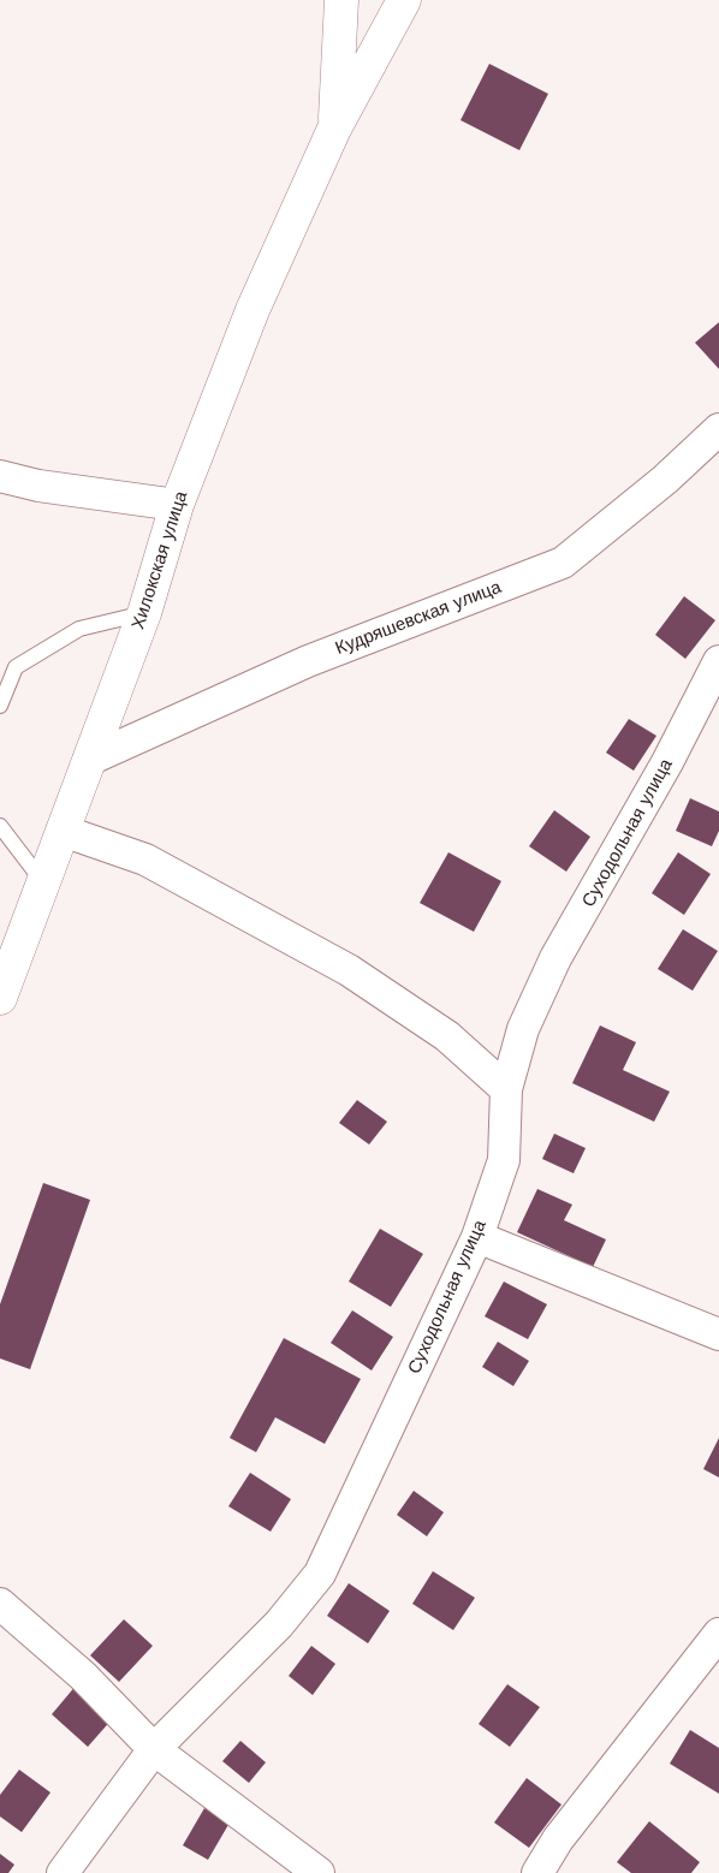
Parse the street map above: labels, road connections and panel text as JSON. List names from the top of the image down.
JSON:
{
  "streets": {
    "main road": ["Хилокская улица"],
    "street": ["Кудряшевская улица", "Суходольная улица"]
  },
  "crossings": [
    ["Хилокская улица", "Кудряшевская улица"]
  ]
}
